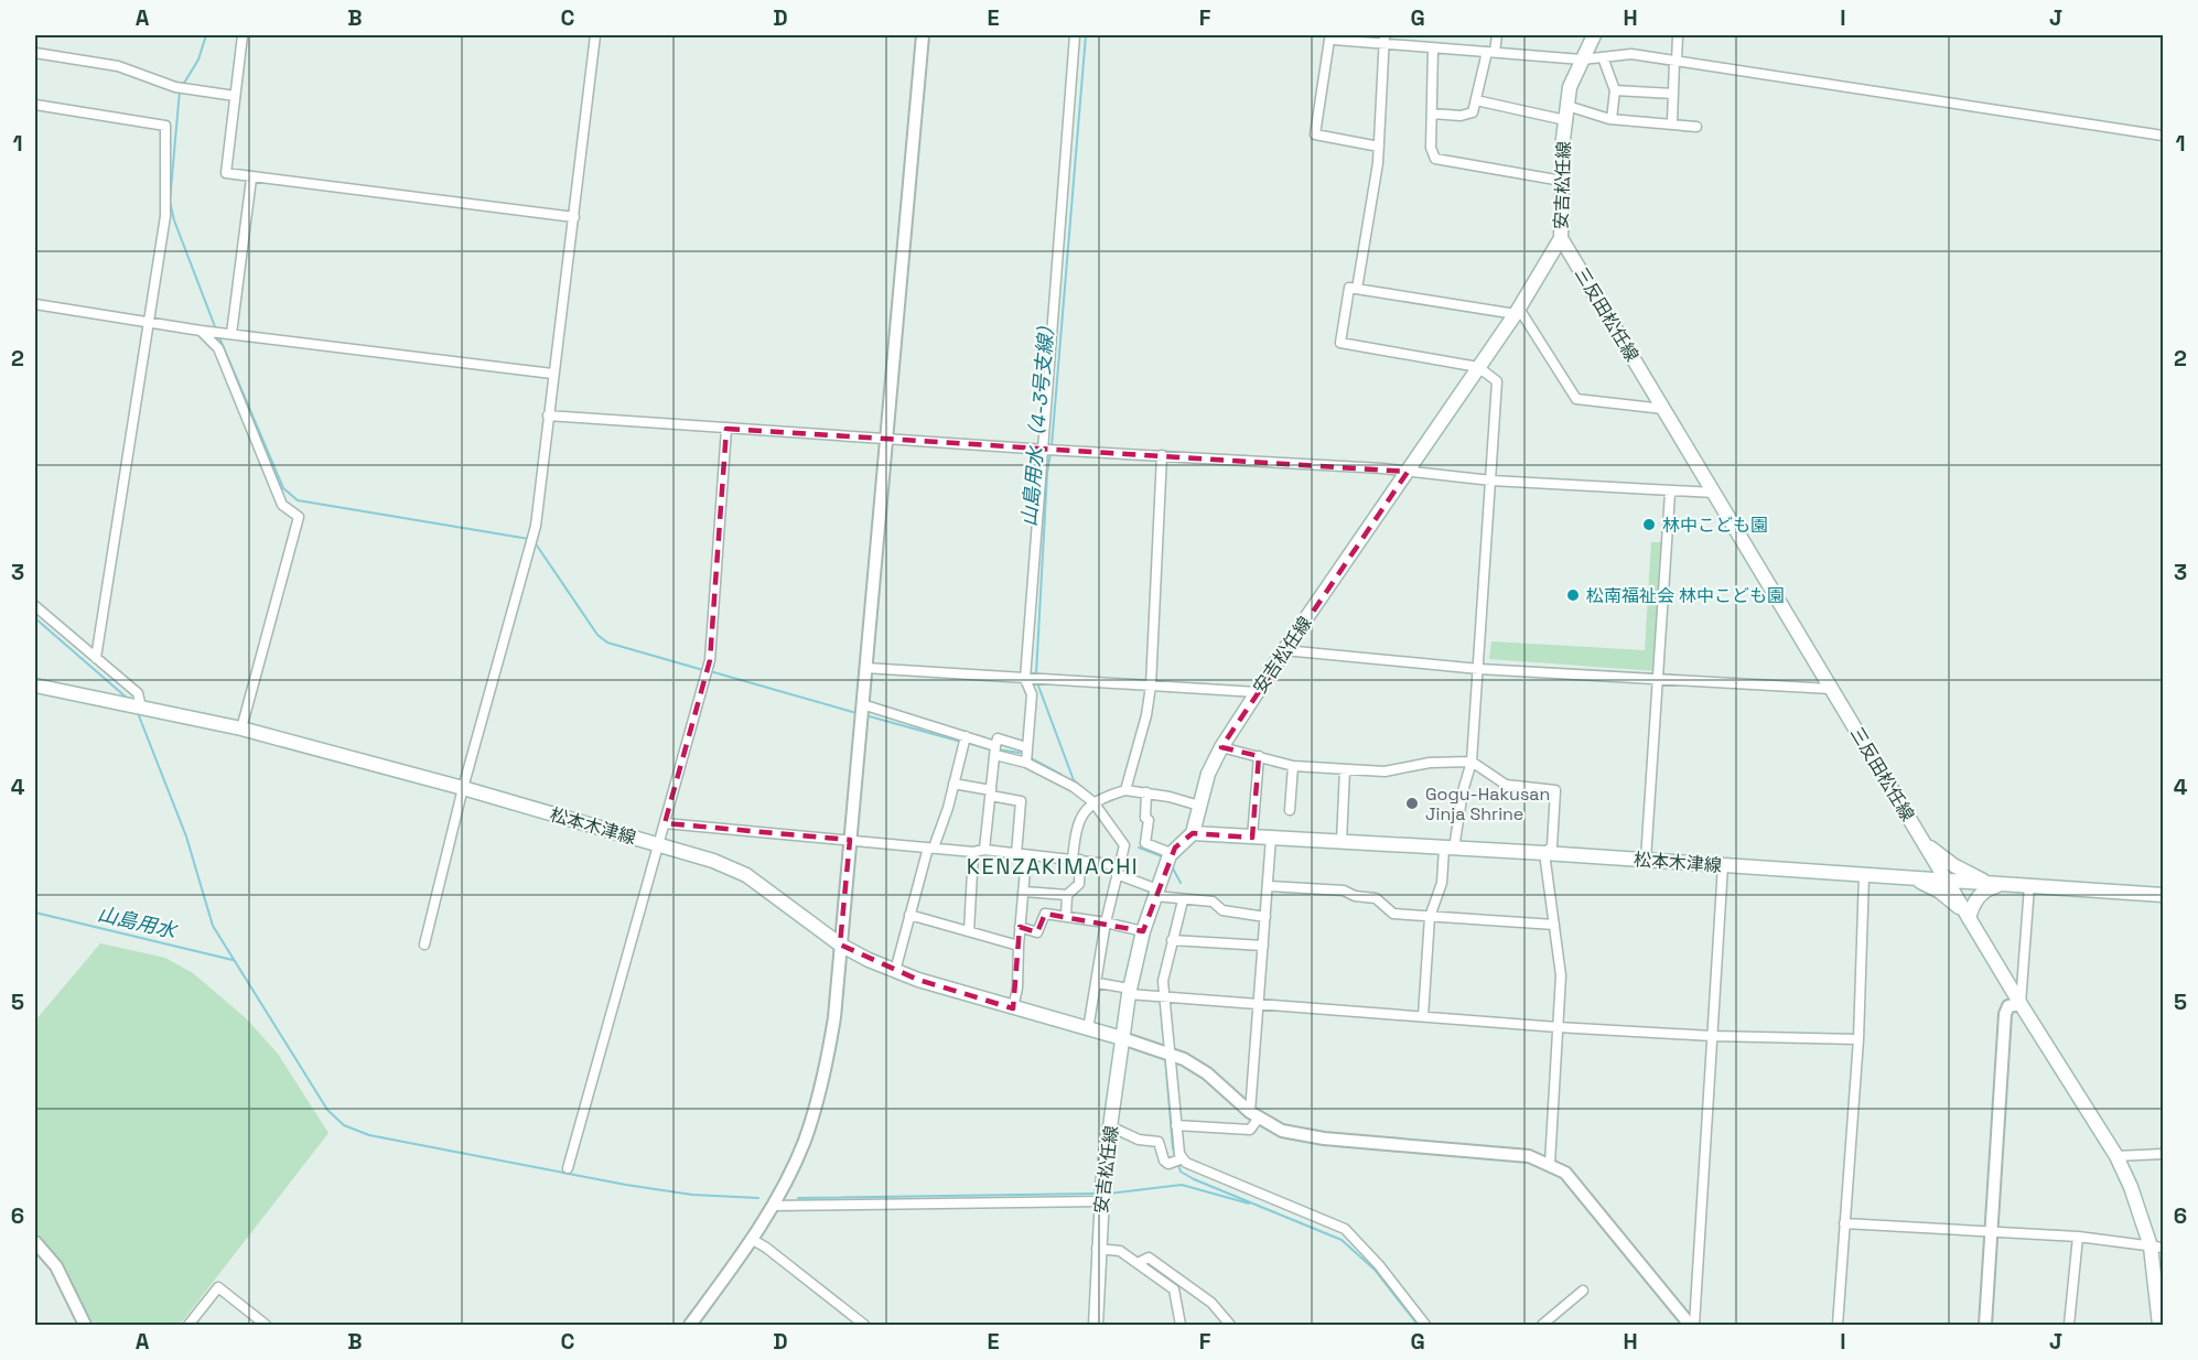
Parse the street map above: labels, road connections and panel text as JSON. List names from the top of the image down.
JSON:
{
  "streets": {
    "main road": ["安吉松任線", "三反田松任線", "松本木津線"]
  },
  "crossings": [
    ["安吉松任線", "三反田松任線"],
    ["安吉松任線", "松本木津線"],
    ["三反田松任線", "松本木津線"]
  ],
  "districts": ["KENZAKIMACHI"],
  "water": ["山島用水（4-3号支線）", "山島用水"],
  "places": ["林中こども園", "松南福祉会 林中こども園", "Gogu-Hakusan Jinja Shrine"],
  "grid": {
    "columns": [
      "A",
      "B",
      "C",
      "D",
      "E",
      "F",
      "G",
      "H",
      "I",
      "J"
    ],
    "rows": [
      "1",
      "2",
      "3",
      "4",
      "5",
      "6"
    ]
  }
}
